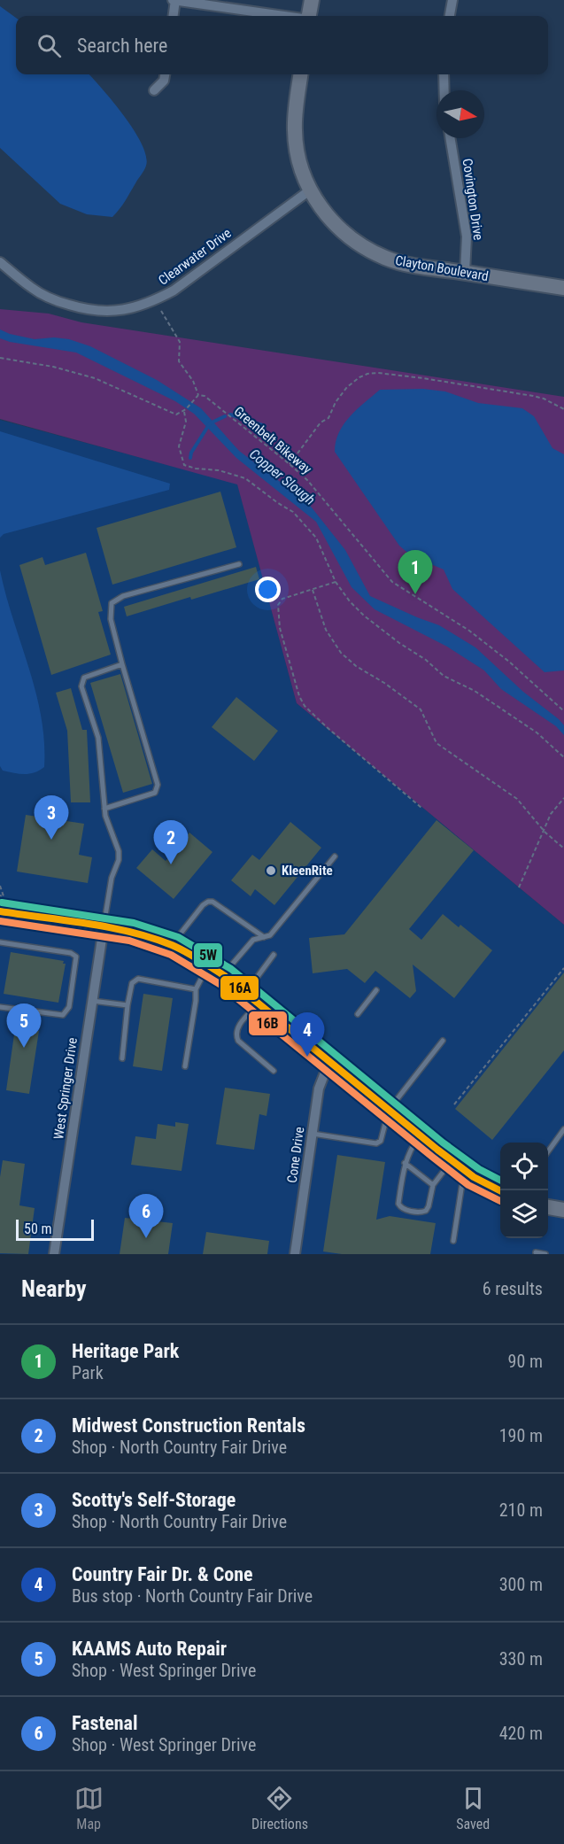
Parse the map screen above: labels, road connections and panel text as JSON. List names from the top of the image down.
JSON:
{
  "streets": {
    "street": [
      "Covington Drive",
      "Clearwater Drive",
      "Clayton Boulevard",
      "West Springer Drive",
      "Cone Drive"
    ],
    "path": ["Greenbelt Bikeway"]
  },
  "crossings": [
    ["Covington Drive", "Clayton Boulevard"],
    ["Clearwater Drive", "Clayton Boulevard"]
  ],
  "water": ["Copper Slough"],
  "places": ["KleenRite"],
  "lines": ["transit line 5W", "transit line 16A", "transit line 16B"],
  "scale_bar": "50 m",
  "north": "right",
  "page": {
    "search": "Search here",
    "pins": [
      "1",
      "3",
      "2",
      "5",
      "4",
      "6"
    ],
    "scale": "50 m",
    "heading": ["Nearby", "6 results"],
    "list": [
      {
        "mark": "1",
        "name": "Heritage Park",
        "note": "Park",
        "value": "90 m"
      },
      {
        "mark": "2",
        "name": "Midwest Construction Rentals",
        "note": "Shop · North Country Fair Drive",
        "value": "190 m"
      },
      {
        "mark": "3",
        "name": "Scotty's Self-Storage",
        "note": "Shop · North Country Fair Drive",
        "value": "210 m"
      },
      {
        "mark": "4",
        "name": "Country Fair Dr. & Cone",
        "note": "Bus stop · North Country Fair Drive",
        "value": "300 m"
      },
      {
        "mark": "5",
        "name": "KAAMS Auto Repair",
        "note": "Shop · West Springer Drive",
        "value": "330 m"
      },
      {
        "mark": "6",
        "name": "Fastenal",
        "note": "Shop · West Springer Drive",
        "value": "420 m"
      }
    ],
    "nav": ["Map", "Directions", "Saved"]
  }
}
